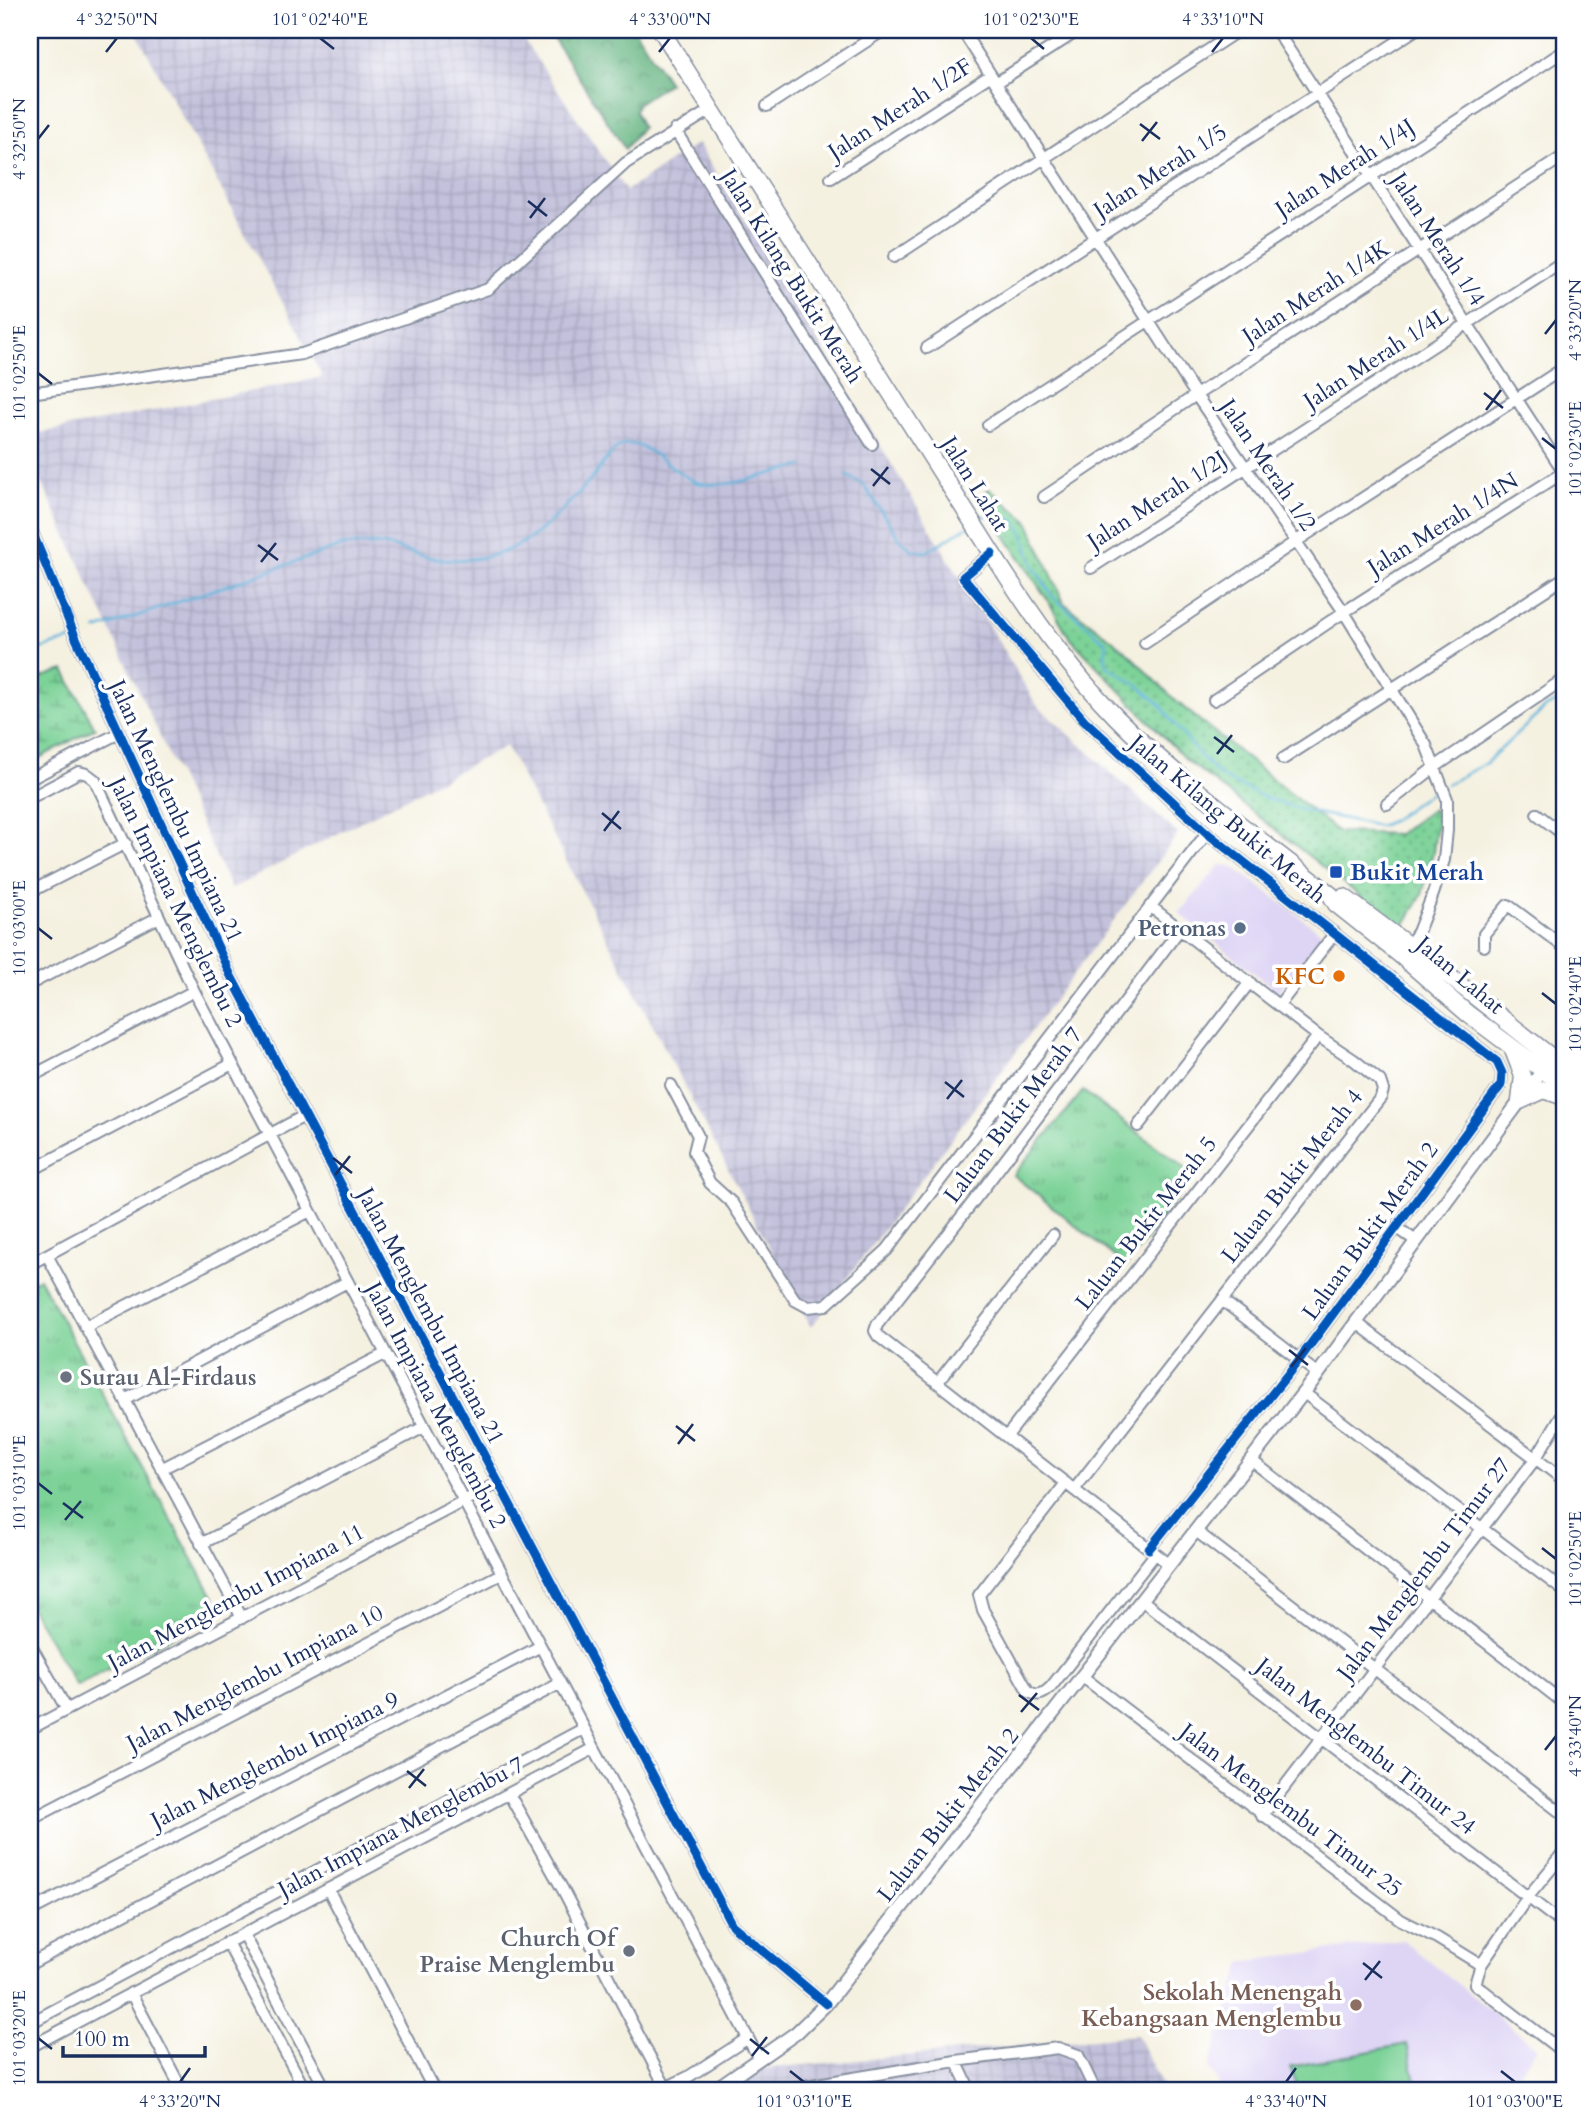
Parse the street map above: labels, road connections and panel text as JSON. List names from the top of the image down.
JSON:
{
  "streets": {
    "main road": ["Jalan Lahat"],
    "street": [
      "Jalan Merah 1/2F",
      "Jalan Merah 1/4J",
      "Jalan Merah 1/5",
      "Jalan Merah 1/4",
      "Jalan Kilang Bukit Merah",
      "Jalan Merah 1/4K",
      "Jalan Merah 1/4L",
      "Jalan Merah 1/2",
      "Jalan Merah 1/2J",
      "Jalan Merah 1/4N",
      "Jalan Menglembu Impiana 21",
      "Jalan Impiana Menglembu 2",
      "Laluan Bukit Merah 7",
      "Laluan Bukit Merah 4",
      "Laluan Bukit Merah 5",
      "Laluan Bukit Merah 2",
      "Jalan Menglembu Timur 27",
      "Jalan Menglembu Impiana 11",
      "Jalan Menglembu Impiana 10",
      "Jalan Menglembu Timur 24",
      "Jalan Menglembu Impiana 9",
      "Jalan Menglembu Timur 25",
      "Jalan Impiana Menglembu 7"
    ]
  },
  "crossings": [
    ["Jalan Merah 1/2F", "Jalan Merah 1/2"],
    ["Jalan Merah 1/4J", "Jalan Merah 1/4"],
    ["Jalan Merah 1/4J", "Jalan Merah 1/2"],
    ["Jalan Merah 1/5", "Jalan Merah 1/4"],
    ["Jalan Merah 1/5", "Jalan Merah 1/2"],
    ["Jalan Merah 1/4", "Jalan Merah 1/4K"],
    ["Jalan Merah 1/4", "Jalan Merah 1/4L"],
    ["Jalan Merah 1/4", "Jalan Merah 1/4N"],
    ["Jalan Kilang Bukit Merah", "Jalan Lahat"],
    ["Jalan Kilang Bukit Merah", "Laluan Bukit Merah 2"],
    ["Jalan Merah 1/4K", "Jalan Merah 1/2"],
    ["Jalan Merah 1/4L", "Jalan Merah 1/2"],
    ["Jalan Merah 1/4L", "Jalan Merah 1/2J"],
    ["Jalan Merah 1/2", "Jalan Lahat"],
    ["Jalan Merah 1/2", "Jalan Merah 1/2J"],
    ["Jalan Merah 1/2", "Jalan Merah 1/4N"],
    ["Jalan Lahat", "Laluan Bukit Merah 2"],
    ["Jalan Menglembu Impiana 21", "Laluan Bukit Merah 2"],
    ["Jalan Menglembu Impiana 21", "Jalan Menglembu Impiana 11"],
    ["Jalan Impiana Menglembu 2", "Laluan Bukit Merah 2"],
    ["Jalan Impiana Menglembu 2", "Jalan Menglembu Impiana 11"],
    ["Jalan Impiana Menglembu 2", "Jalan Menglembu Impiana 10"],
    ["Jalan Impiana Menglembu 2", "Jalan Menglembu Impiana 9"],
    ["Jalan Impiana Menglembu 2", "Jalan Impiana Menglembu 7"],
    ["Laluan Bukit Merah 7", "Laluan Bukit Merah 4"],
    ["Laluan Bukit Merah 4", "Laluan Bukit Merah 5"],
    ["Laluan Bukit Merah 4", "Laluan Bukit Merah 2"],
    ["Laluan Bukit Merah 2", "Jalan Menglembu Timur 24"],
    ["Laluan Bukit Merah 2", "Jalan Menglembu Timur 25"],
    ["Jalan Menglembu Timur 27", "Jalan Menglembu Timur 24"],
    ["Jalan Menglembu Timur 27", "Jalan Menglembu Timur 25"]
  ],
  "places": {
    "transit": ["Bukit Merah"],
    "other": [
      "Petronas",
      "KFC",
      "Surau Al-Firdaus",
      "Church Of Praise Menglembu",
      "Sekolah Menengah Kebangsaan Menglembu"
    ]
  },
  "scale_bar": "100 m",
  "coordinates": [
    "4°32'50\"N",
    "101°02'40\"E",
    "4°33'00\"N",
    "101°02'30\"E",
    "4°33'10\"N",
    "4°33'20\"N",
    "101°02'50\"E",
    "101°03'00\"E",
    "101°03'10\"E",
    "4°33'40\"N",
    "101°03'20\"E"
  ]
}
